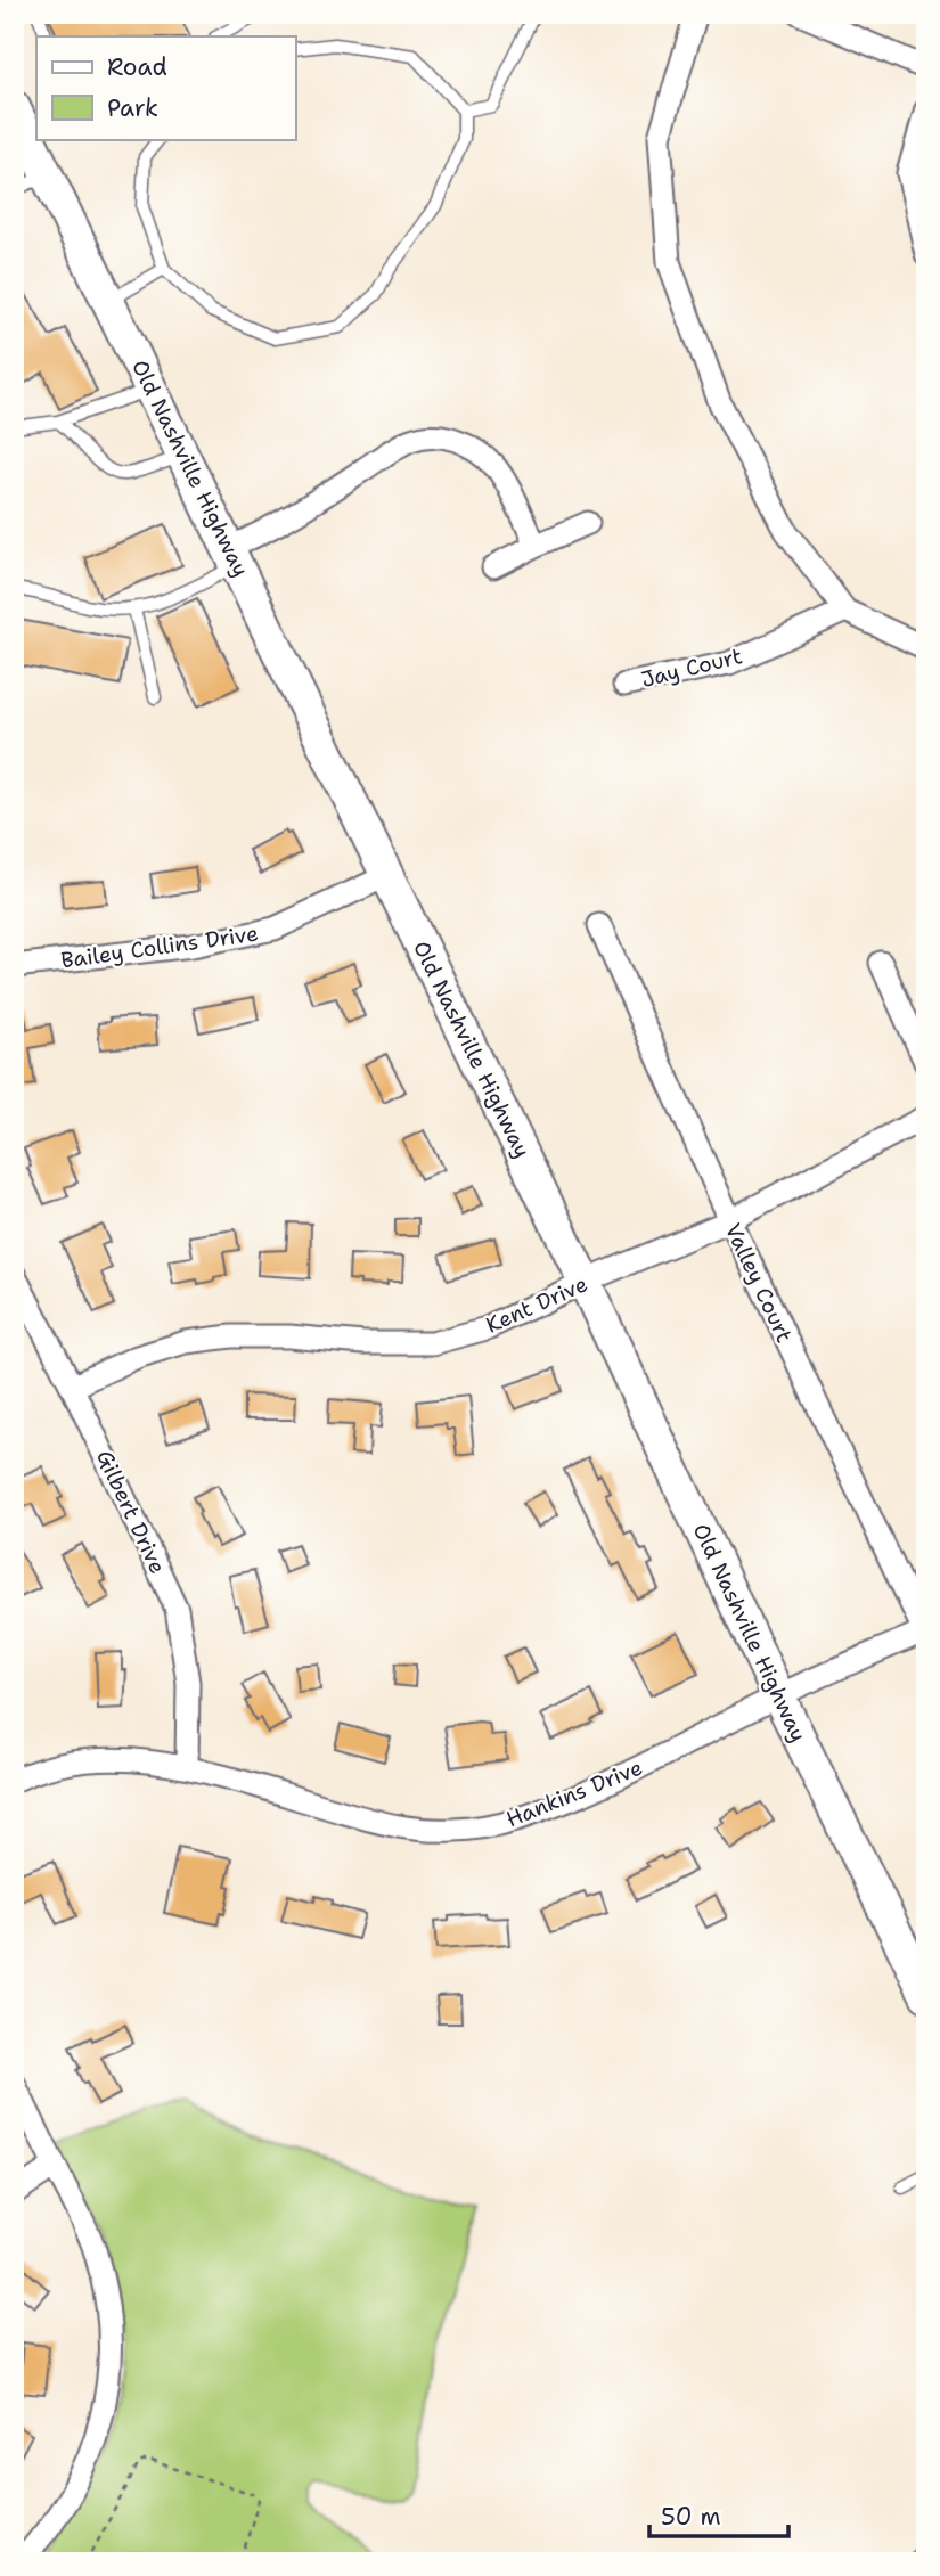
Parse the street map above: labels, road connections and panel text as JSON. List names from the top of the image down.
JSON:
{
  "streets": {
    "main road": ["Old Nashville Highway"],
    "street": [
      "Jay Court",
      "Bailey Collins Drive",
      "Valley Court",
      "Kent Drive",
      "Gilbert Drive",
      "Hankins Drive"
    ]
  },
  "crossings": [
    ["Old Nashville Highway", "Bailey Collins Drive"],
    ["Old Nashville Highway", "Kent Drive"],
    ["Old Nashville Highway", "Hankins Drive"],
    ["Valley Court", "Kent Drive"],
    ["Valley Court", "Hankins Drive"],
    ["Kent Drive", "Gilbert Drive"],
    ["Gilbert Drive", "Hankins Drive"]
  ],
  "legend": ["Road", "Park"],
  "scale_bar": "50 m"
}
